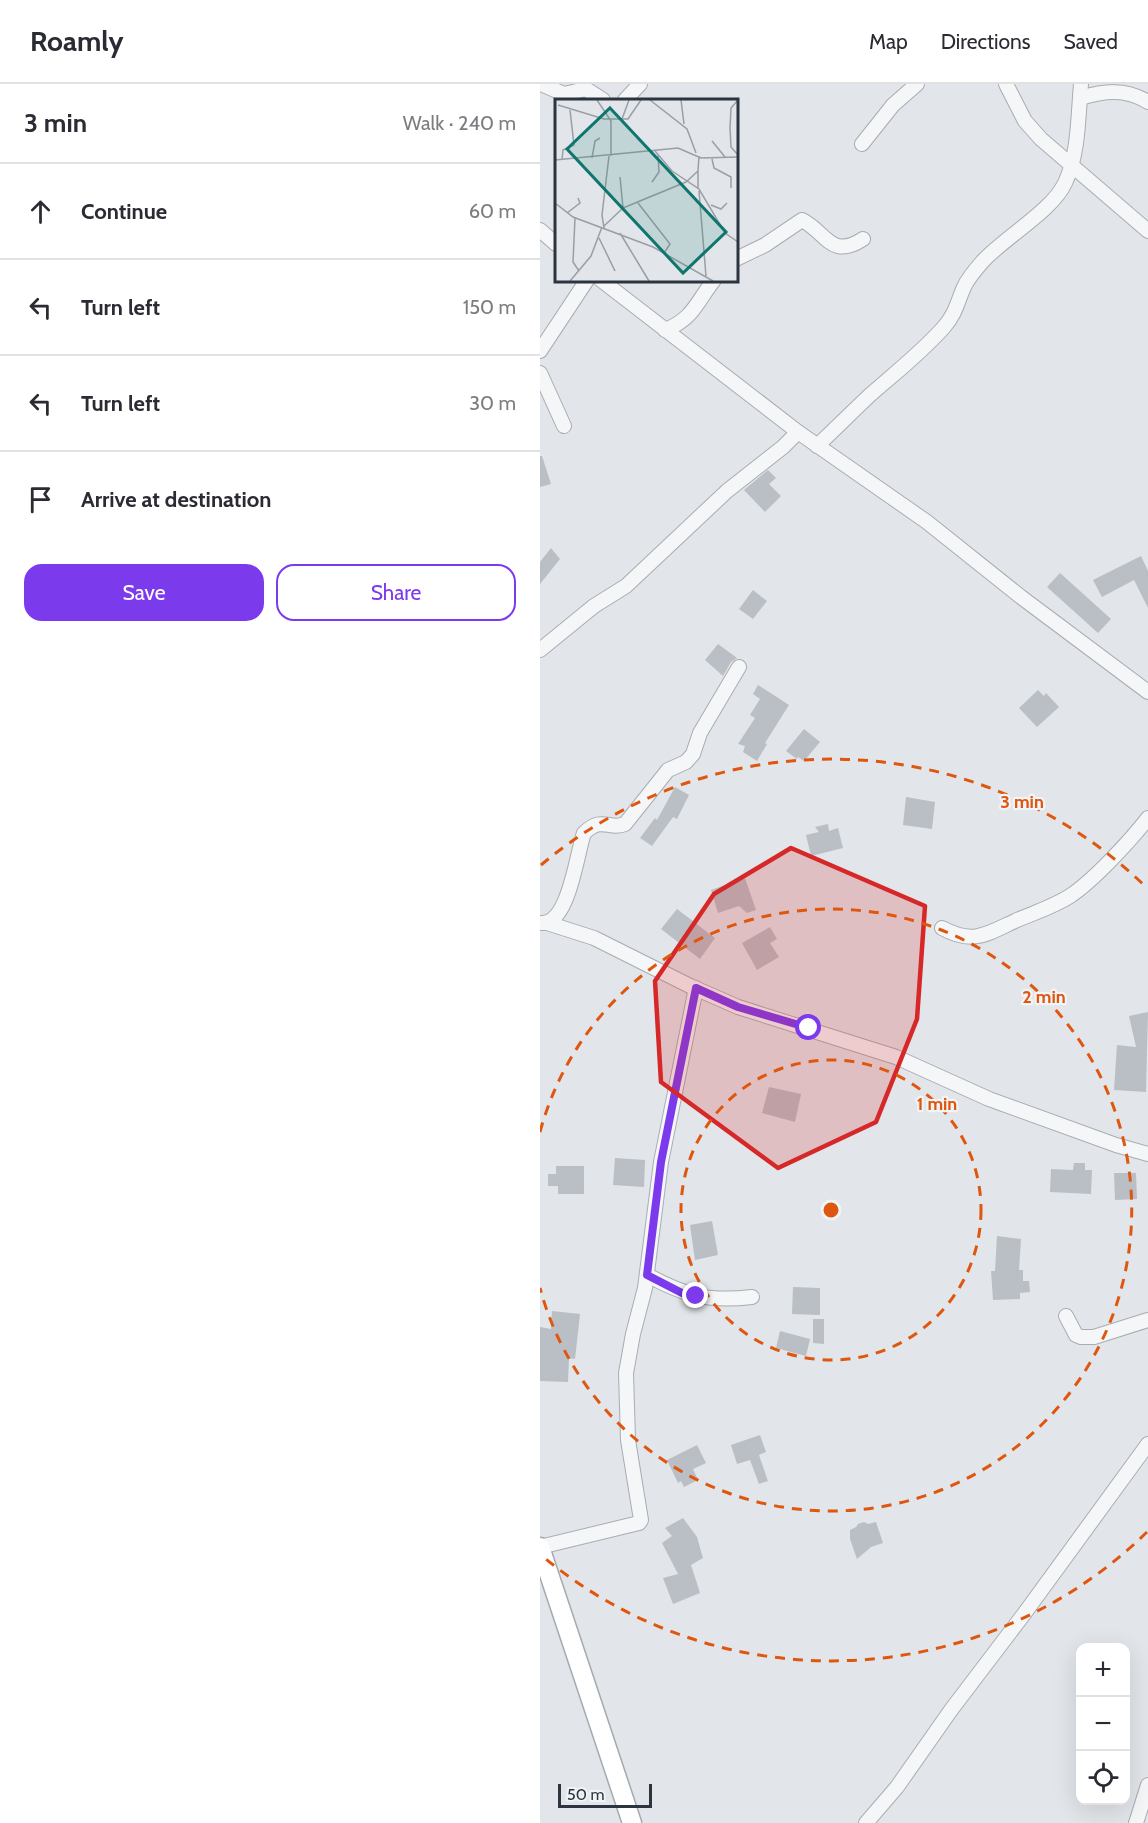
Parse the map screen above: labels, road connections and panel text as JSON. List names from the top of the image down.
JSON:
{
  "scale_bar": "50 m",
  "page": {
    "header": "Roamly",
    "nav": ["Map", "Directions", "Saved"],
    "heading": ["3 min", "Walk · 240 m"],
    "list": [
      ["Continue", "60 m"],
      ["Turn left", "150 m"],
      ["Turn left", "30 m"],
      "Arrive at destination"
    ],
    "buttons": ["Save", "Share"],
    "map_buttons": ["+", "−"],
    "scale": "50 m"
  },
  "rings": ["3 min", "2 min", "1 min"]
}
